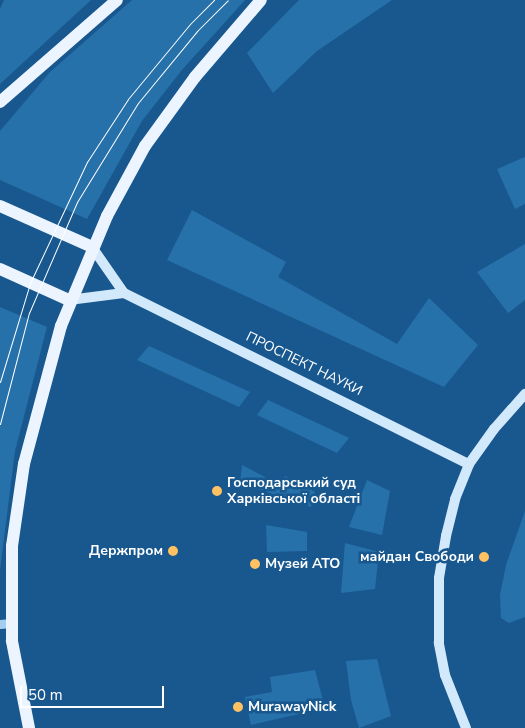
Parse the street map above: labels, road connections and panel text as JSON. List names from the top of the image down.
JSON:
{
  "streets": {
    "main road": ["ПРОСПЕКТ НАУКИ"]
  },
  "places": [
    "Господарський суд Харківської області",
    "Держпром",
    "майдан Свободи",
    "Музей АТО",
    "MurawayNick"
  ],
  "scale_bar": "50 m"
}
